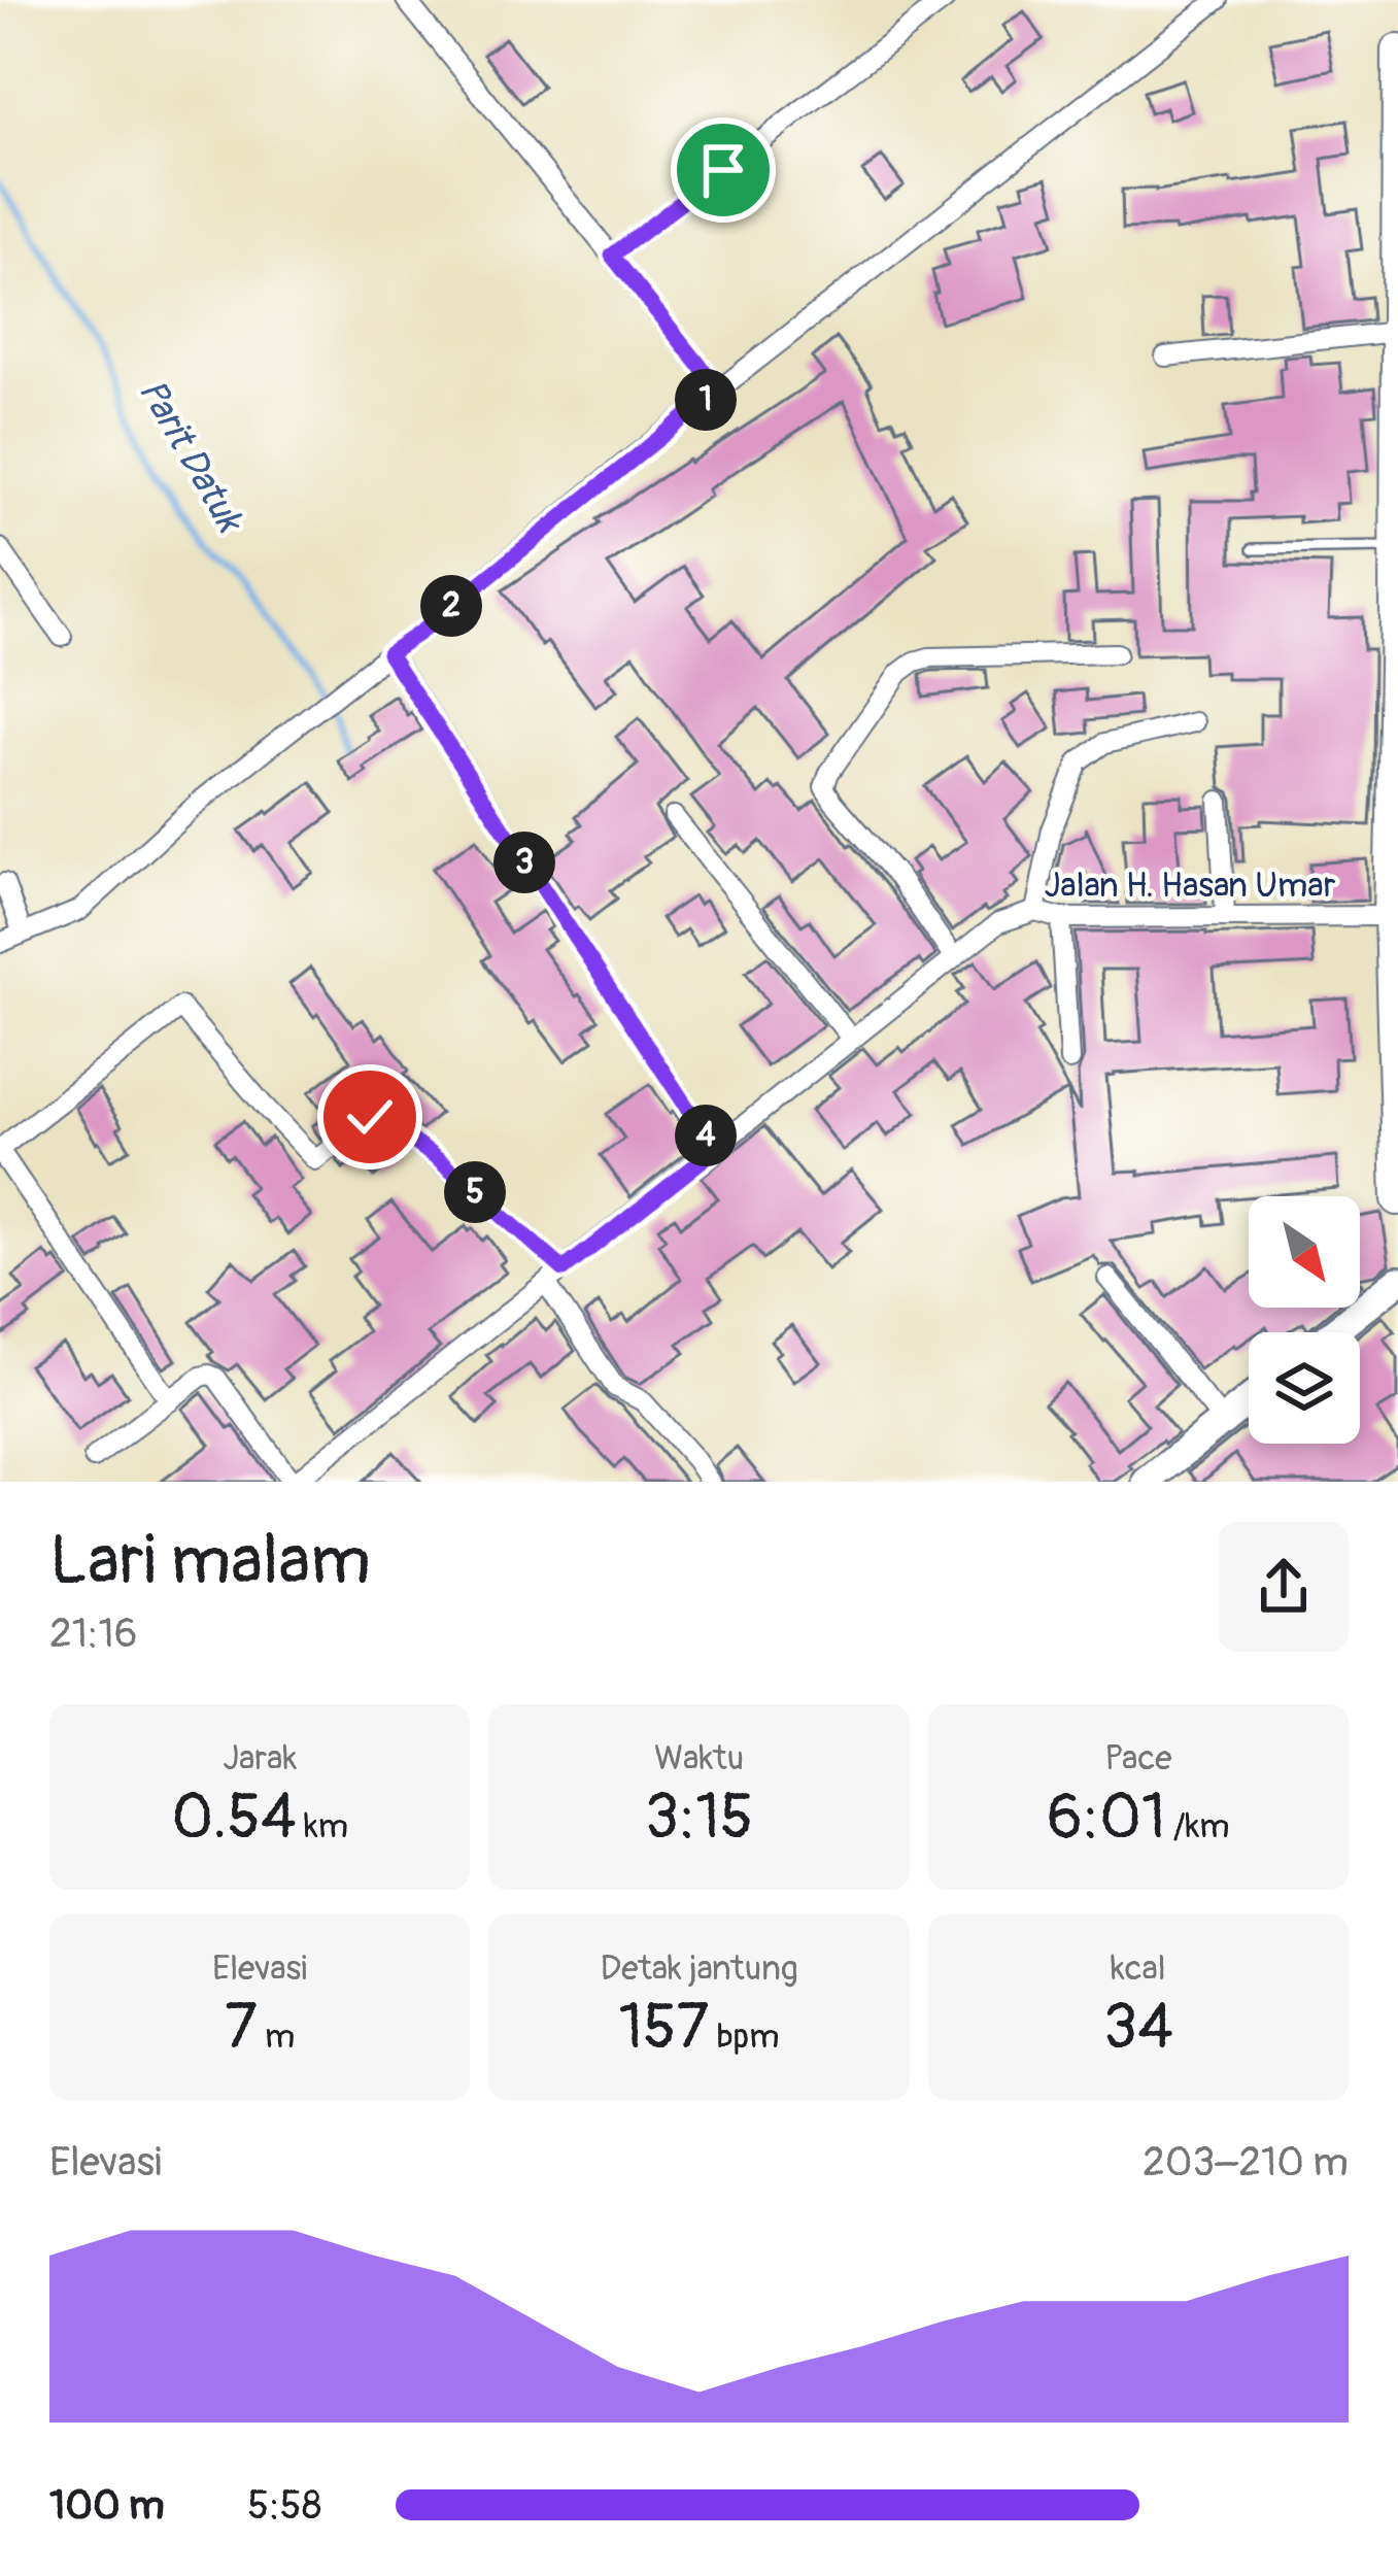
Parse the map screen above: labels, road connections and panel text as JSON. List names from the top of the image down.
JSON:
{
  "streets": {
    "street": ["Jalan H. Hasan Umar"]
  },
  "water": ["Parit Datuk"],
  "north": "bottom right",
  "page": {
    "pins": [
      "1",
      "2",
      "3",
      "4",
      "5"
    ],
    "heading": ["Lari malam", "21:16"],
    "stats": [
      ["Jarak", "0.54 km"],
      ["Waktu", "3:15"],
      ["Pace", "6:01 /km"],
      ["Elevasi", "7 m"],
      ["Detak jantung", "157 bpm"],
      ["kcal", "34"]
    ],
    "chart": ["Elevasi", "203–210 m"],
    "list": [
      {
        "name": "100 m",
        "note": "5:58"
      }
    ]
  }
}
